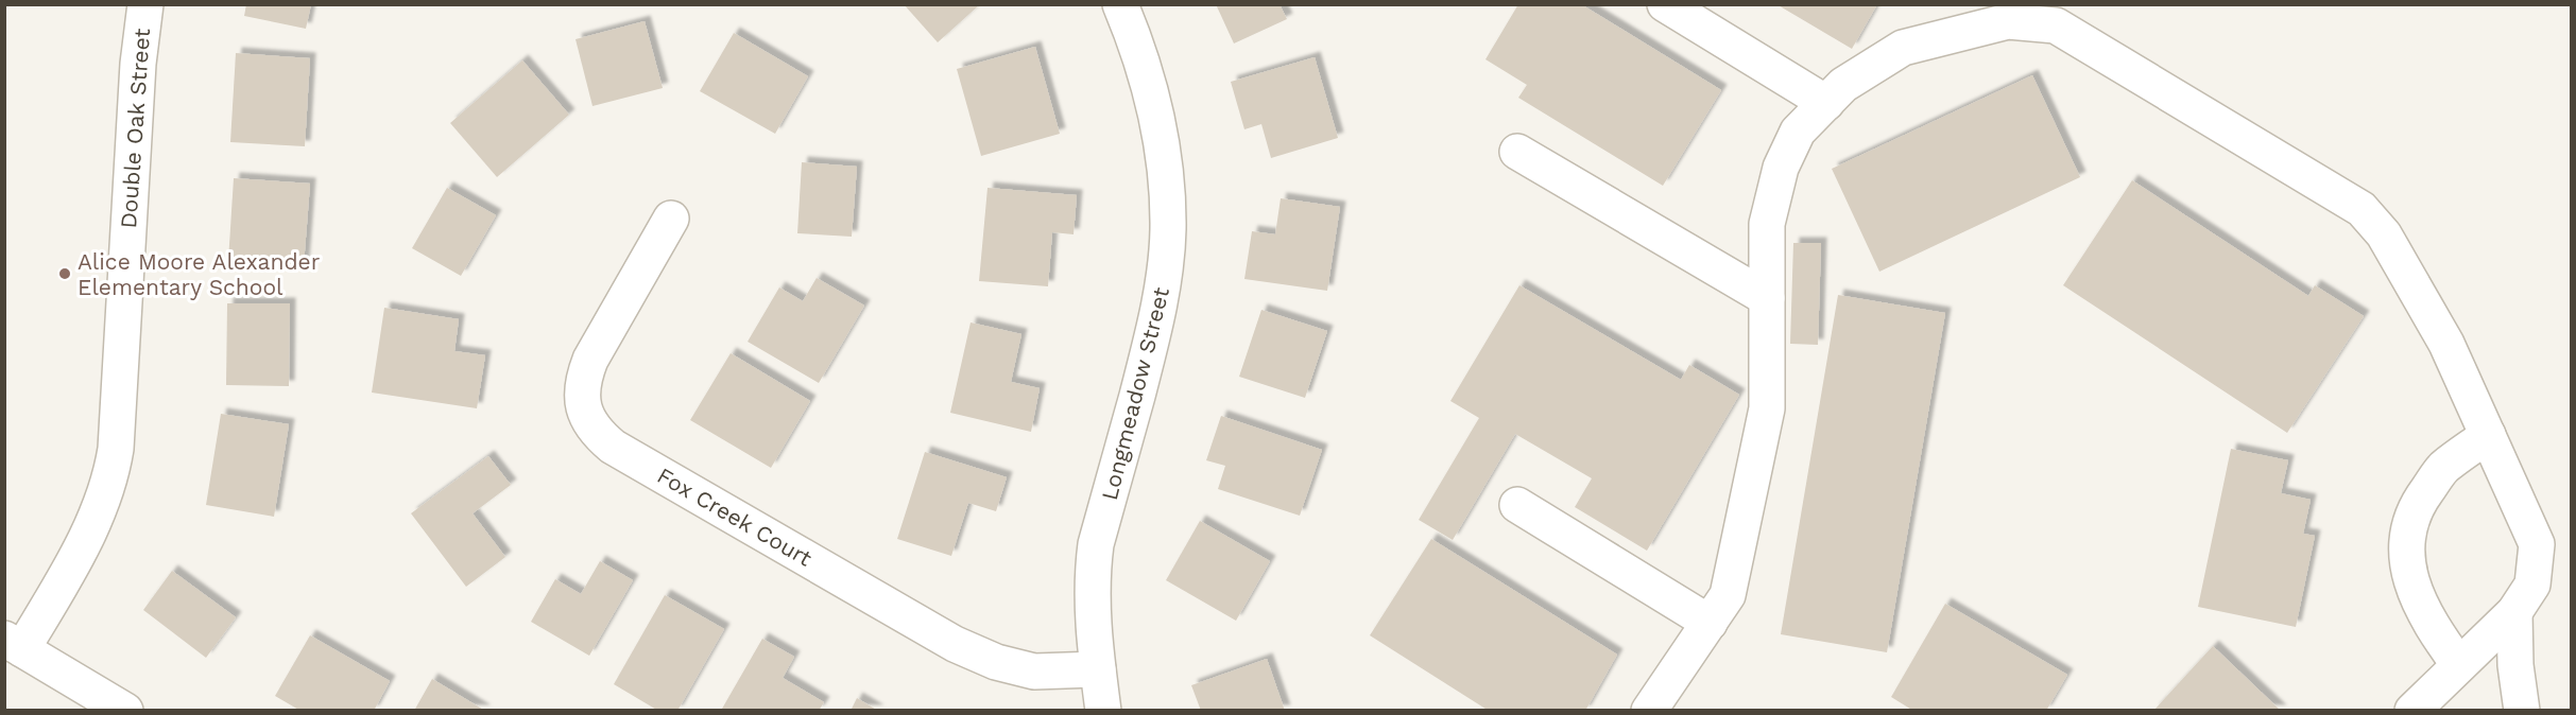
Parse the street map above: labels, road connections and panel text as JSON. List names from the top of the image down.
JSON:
{
  "streets": {
    "street": ["Double Oak Street", "Longmeadow Street", "Fox Creek Court"]
  },
  "crossings": [
    ["Longmeadow Street", "Fox Creek Court"]
  ],
  "places": ["Alice Moore Alexander Elementary School"]
}
